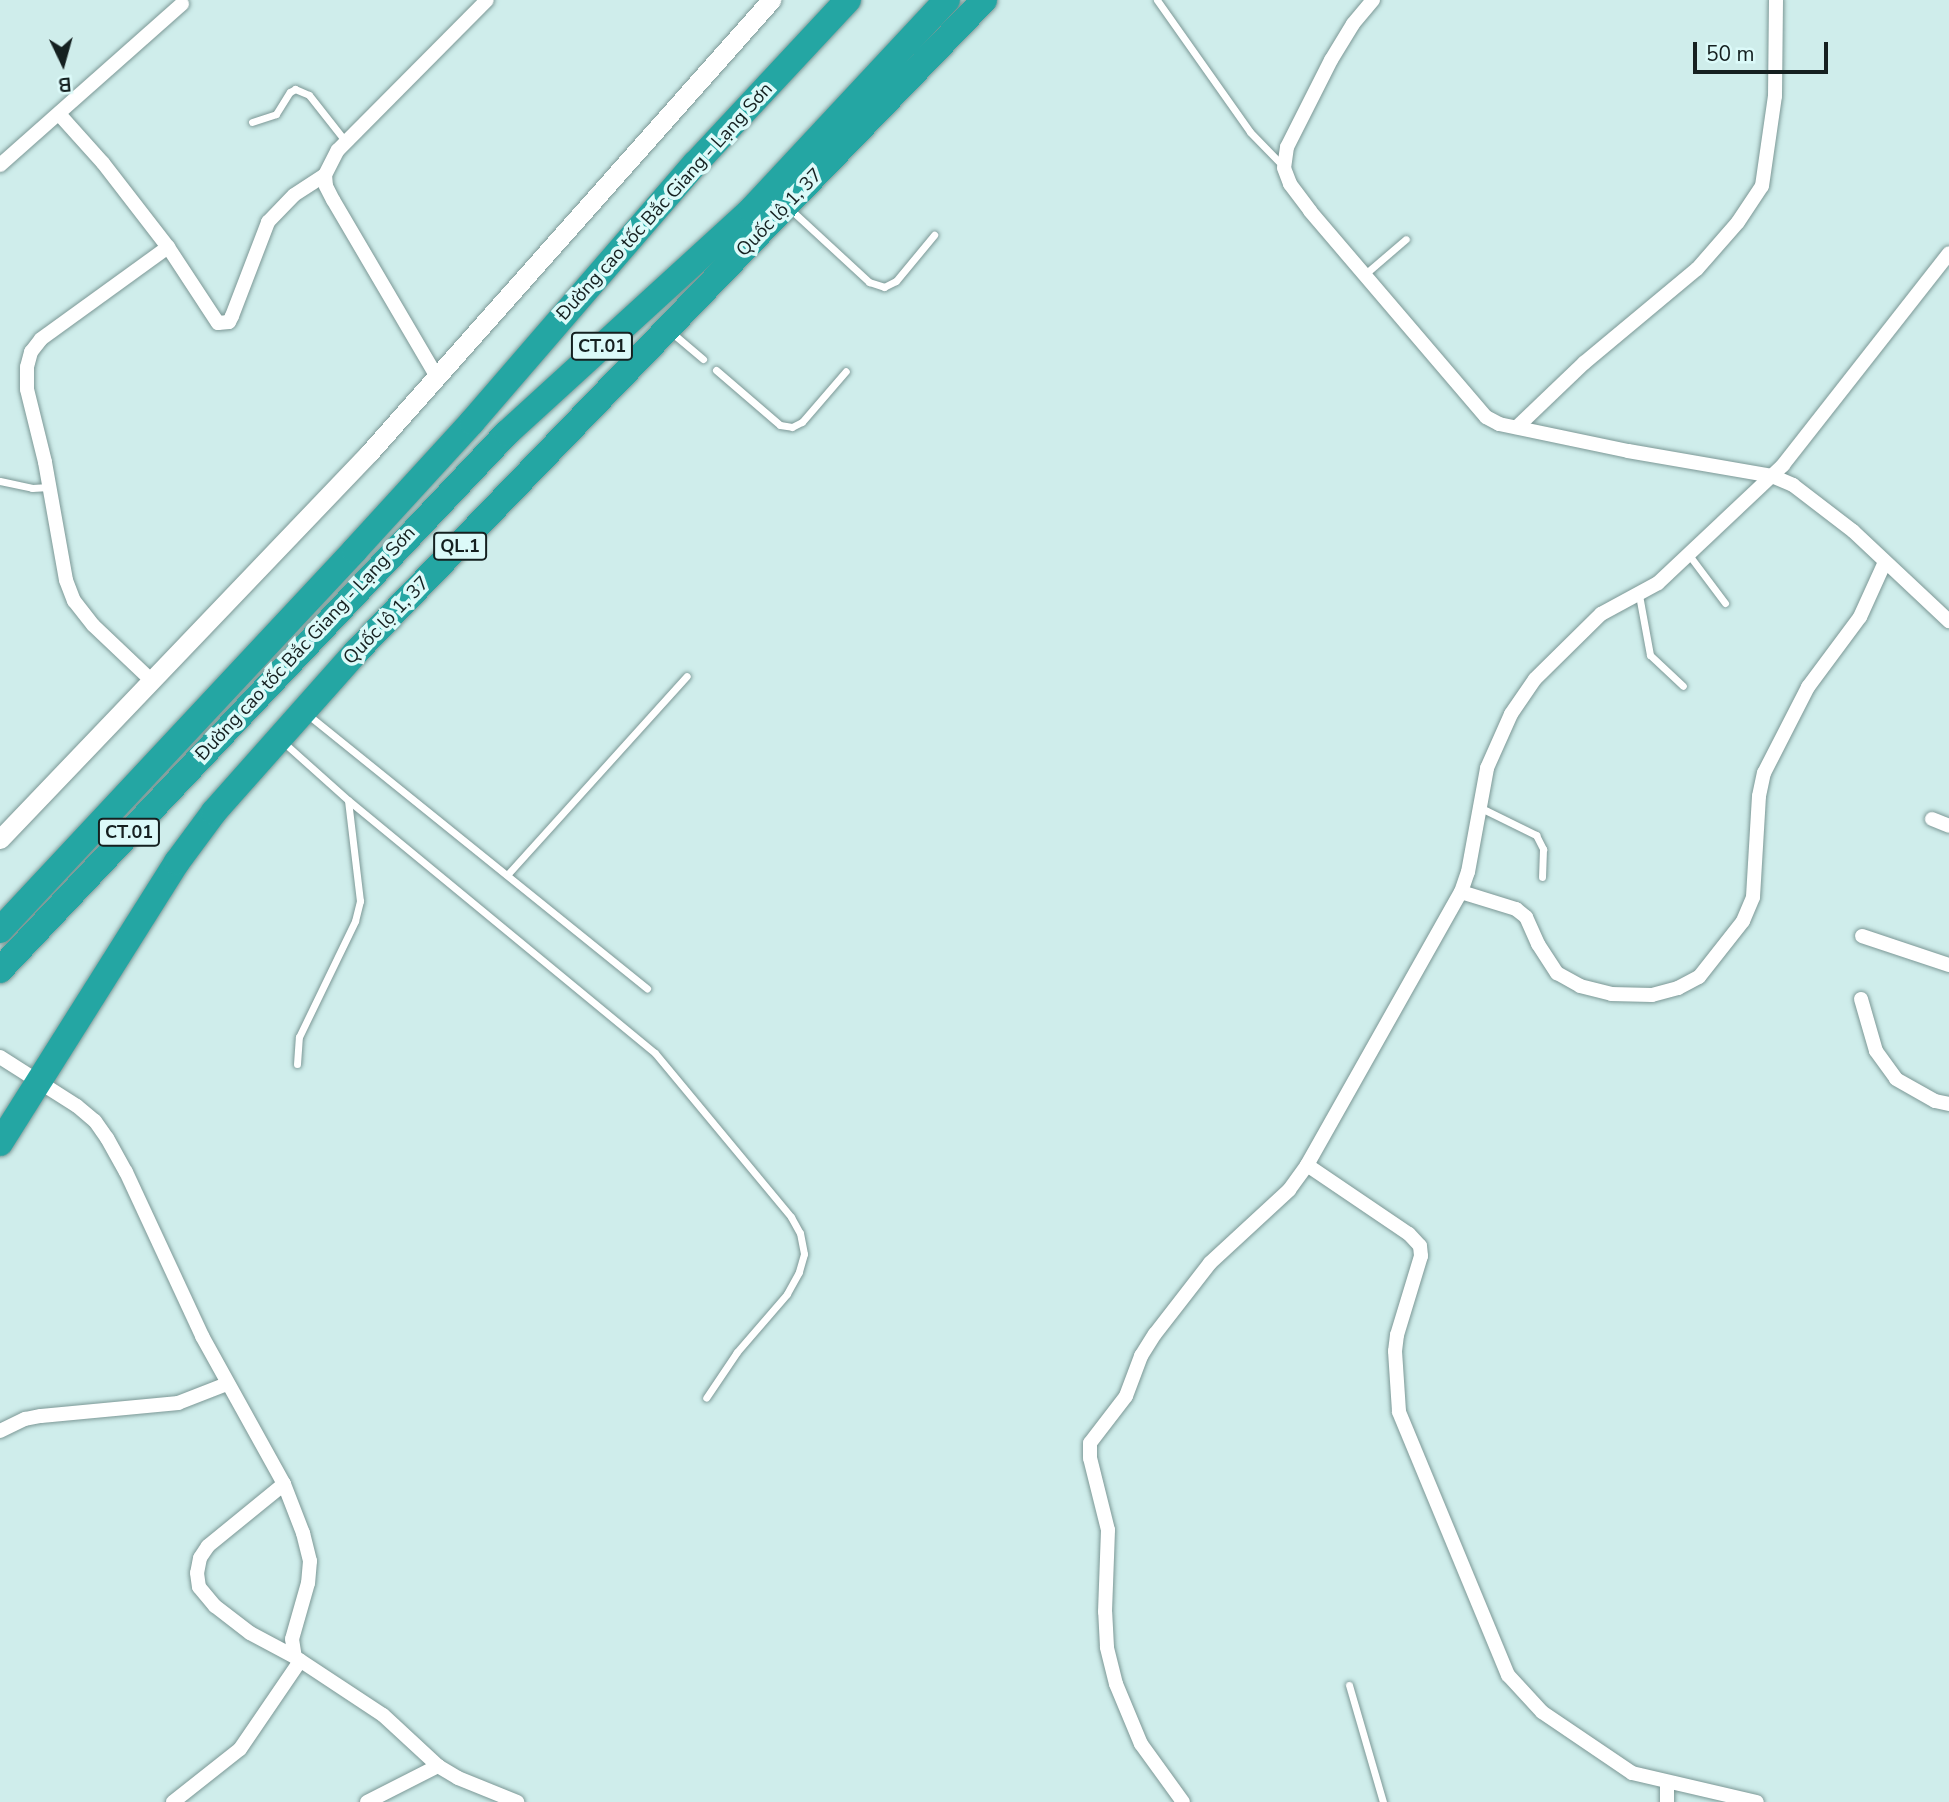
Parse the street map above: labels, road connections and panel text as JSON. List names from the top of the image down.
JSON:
{
  "streets": {
    "highway": [
      "Đường cao tốc Bắc Giang - Lạng Sơn",
      "Quốc lộ 1, 37",
      "CT.01",
      "QL.1"
    ]
  },
  "scale_bar": "50 m",
  "north": "bottom"
}
